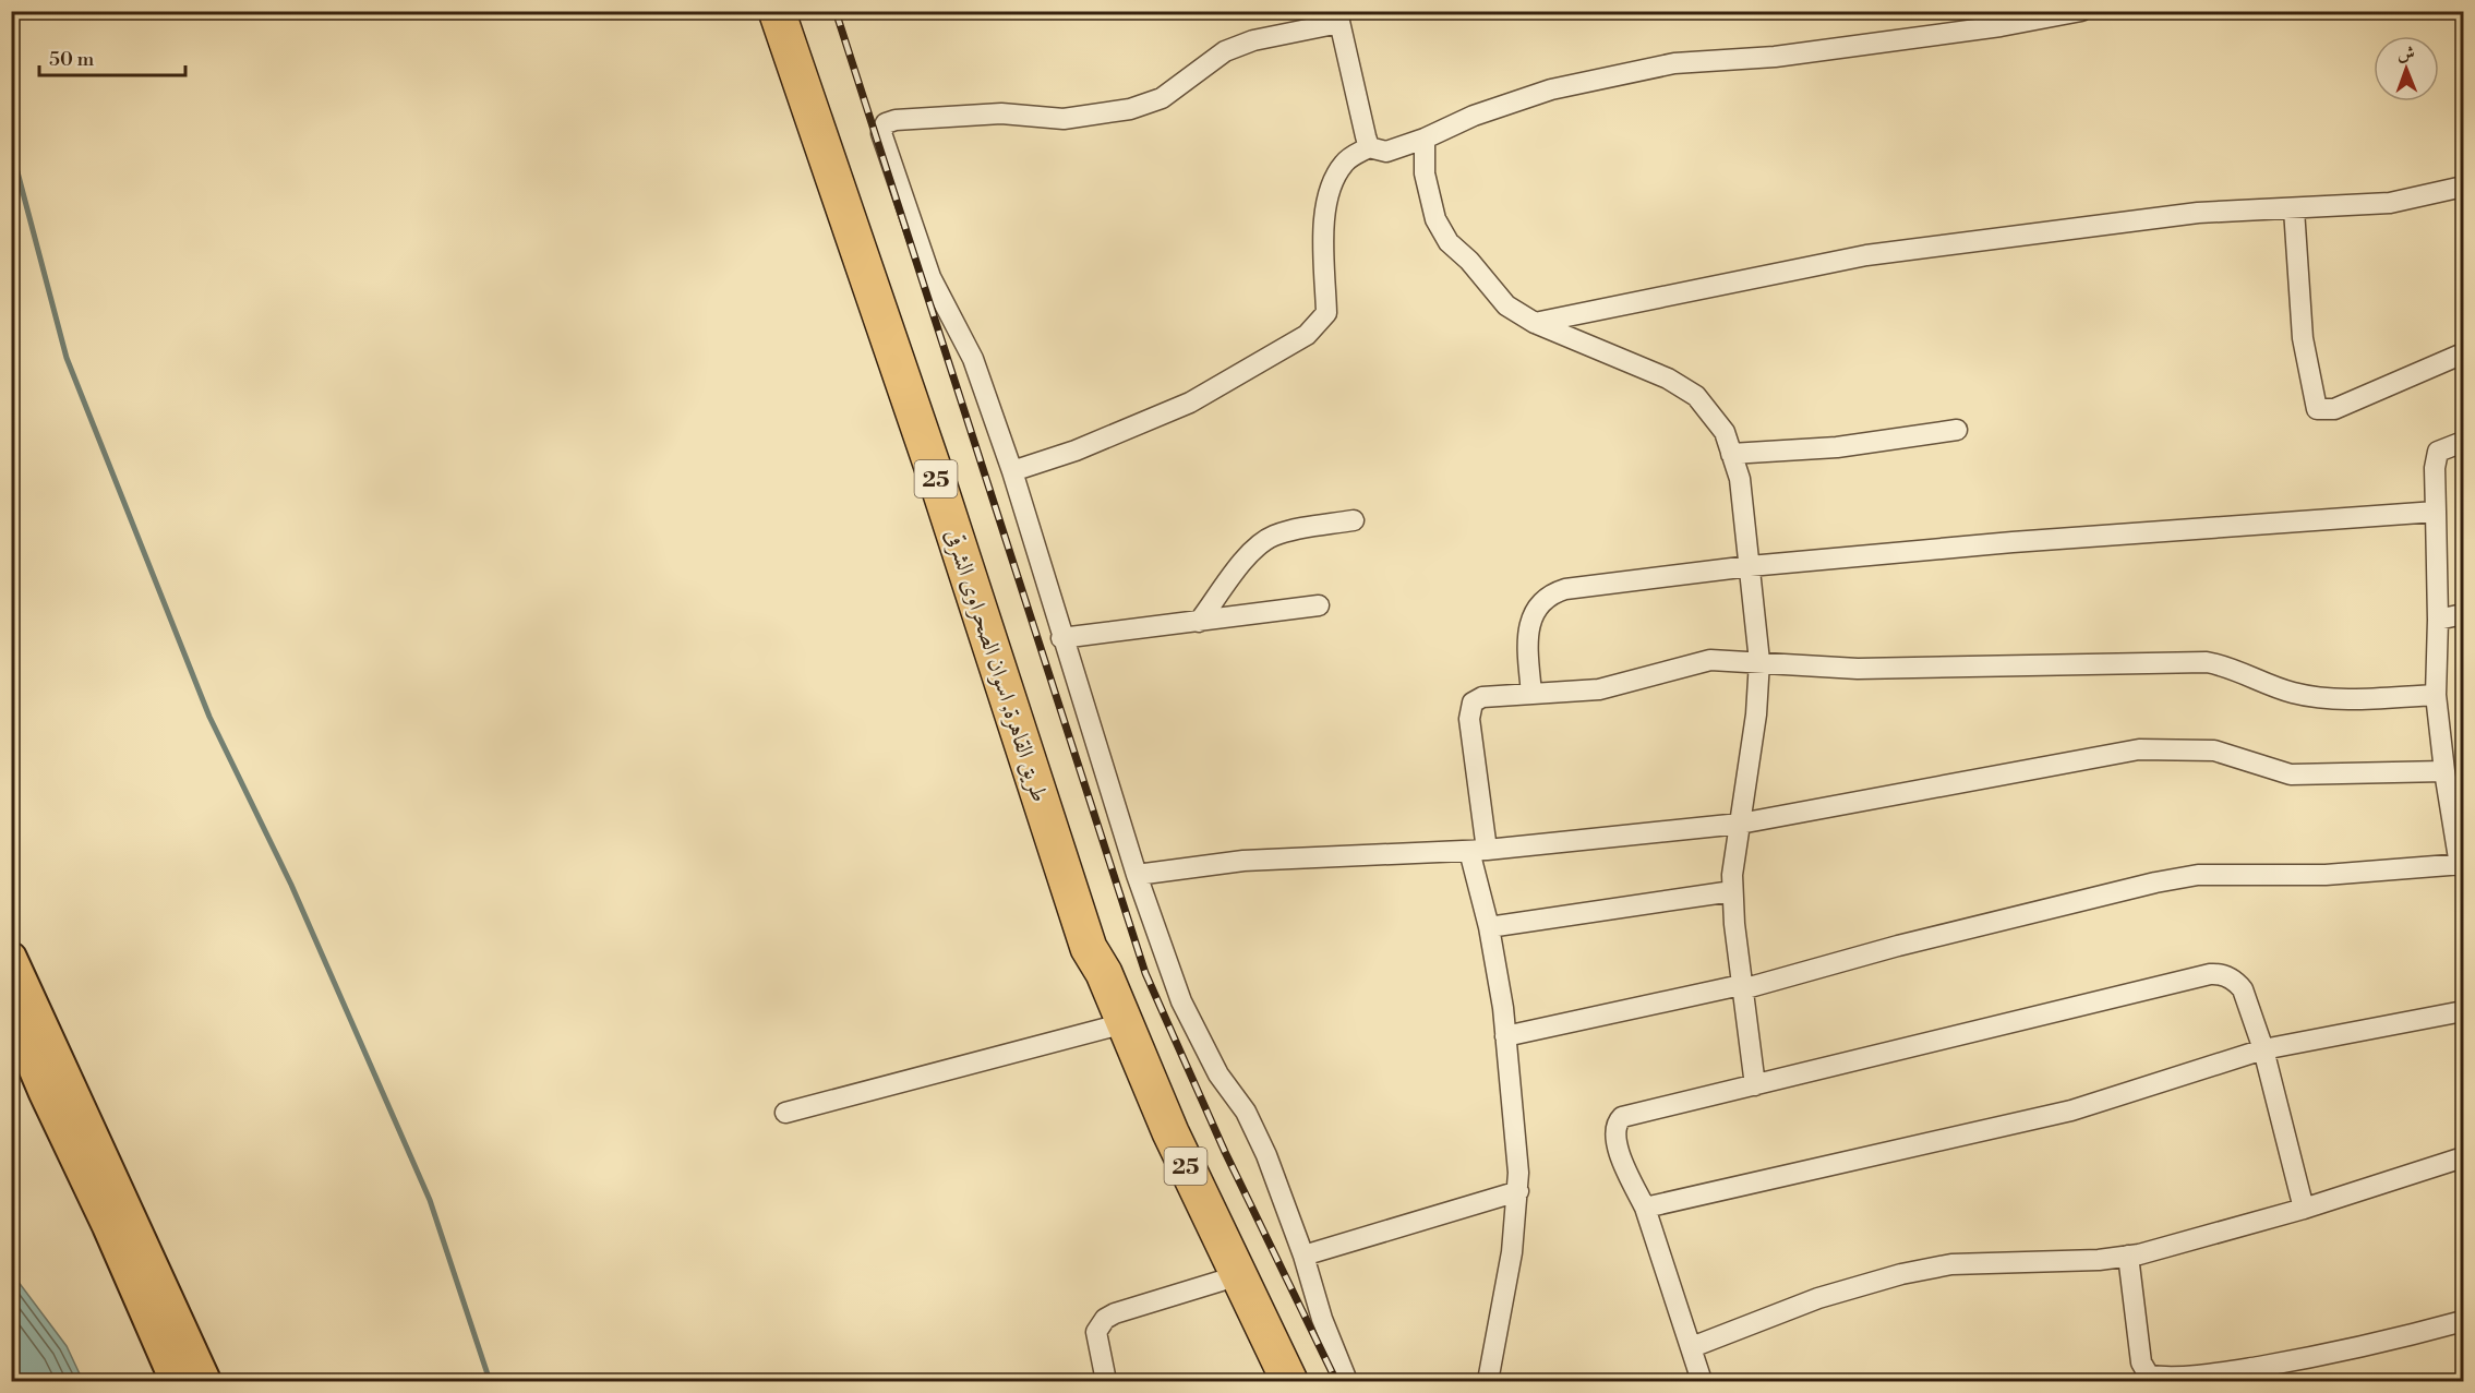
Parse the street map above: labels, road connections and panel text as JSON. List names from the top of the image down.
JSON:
{
  "streets": {
    "highway": ["25", "طريق القاهرة, اسوان الصحراوى الشرقى"]
  },
  "scale_bar": "50 m",
  "north": "top"
}
